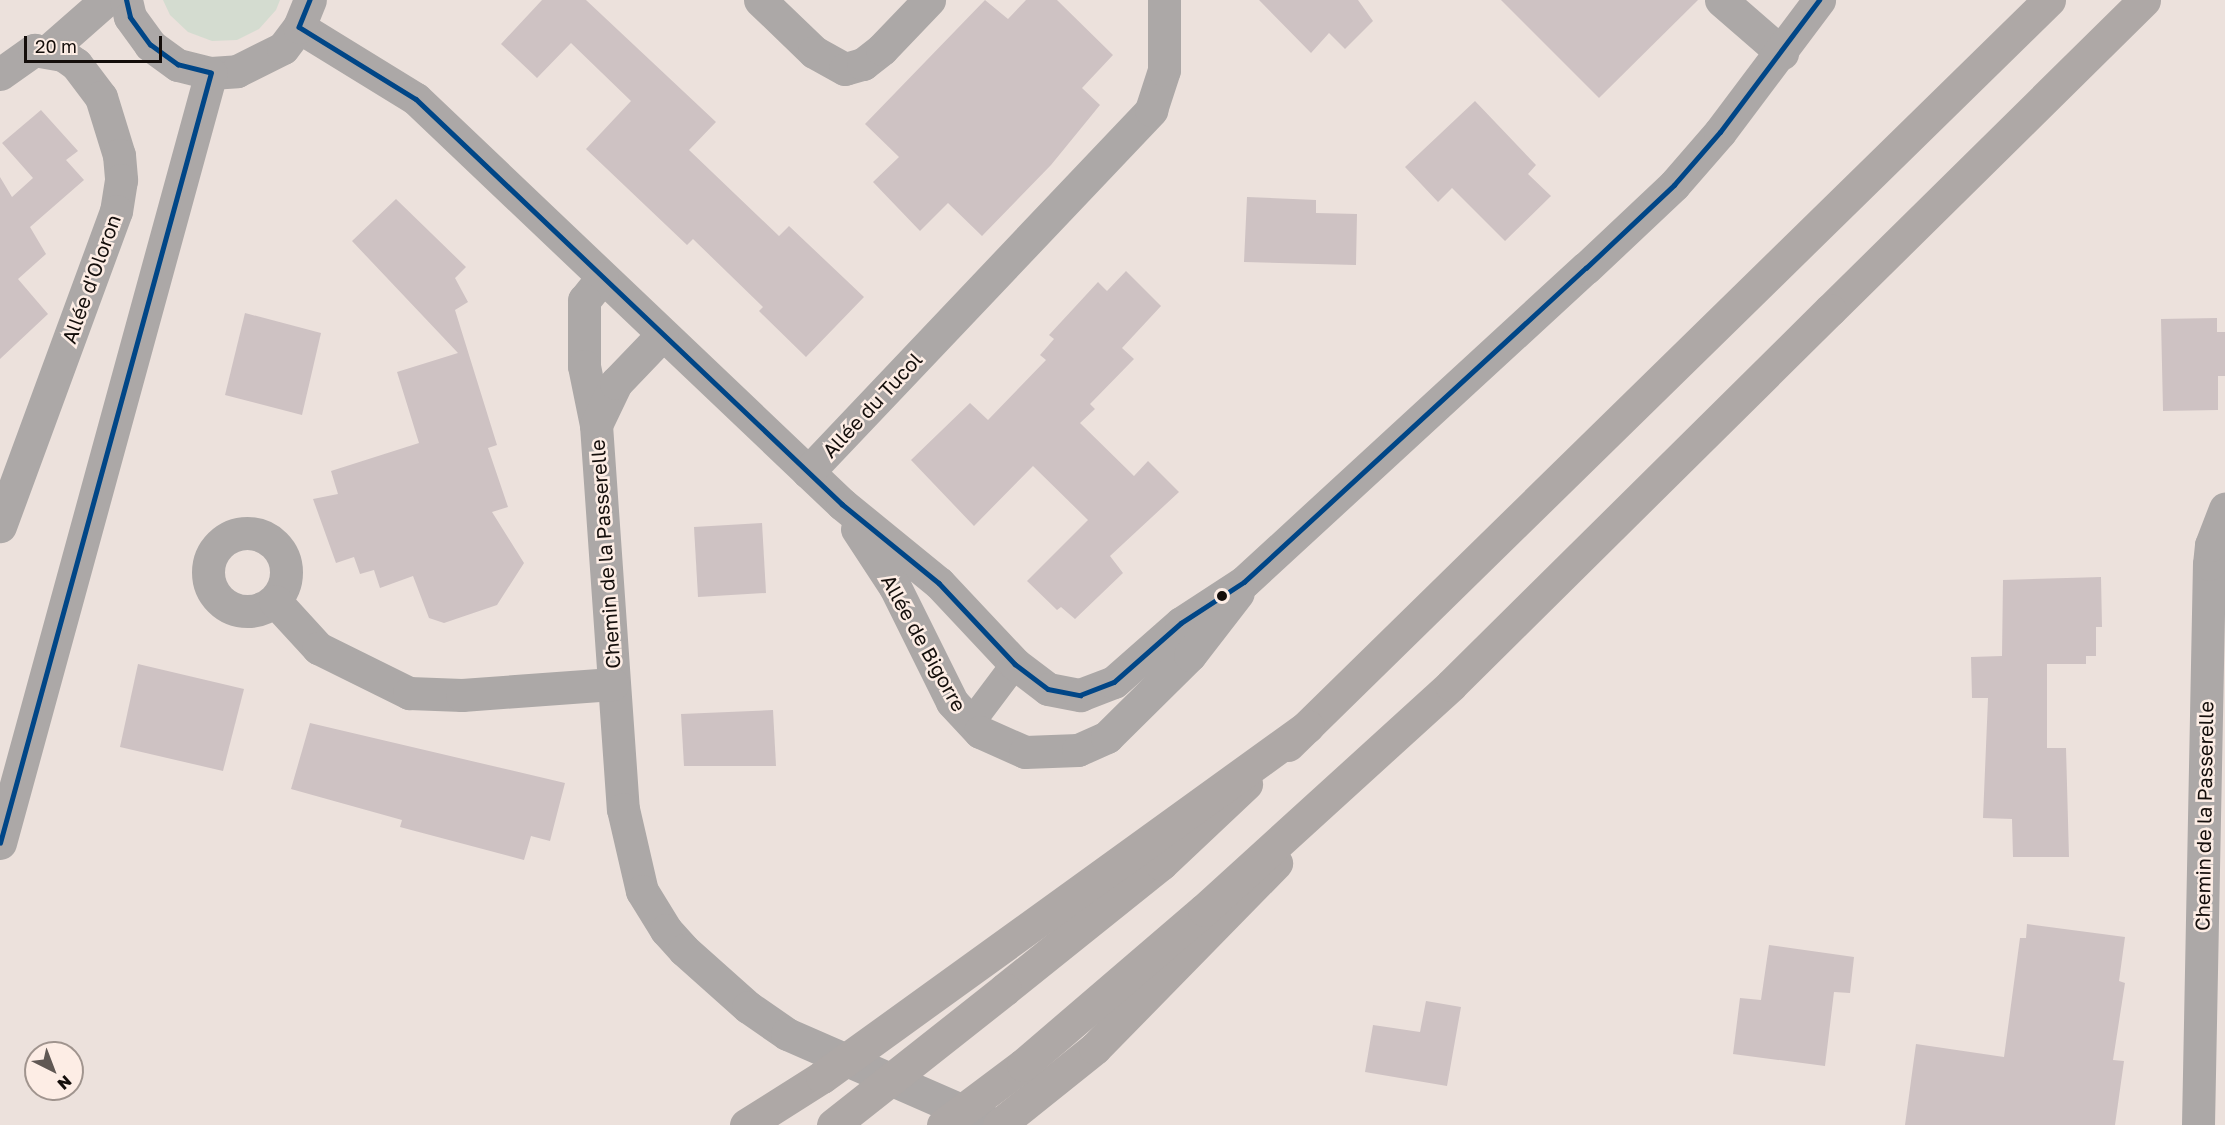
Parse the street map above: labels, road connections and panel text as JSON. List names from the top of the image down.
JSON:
{
  "streets": {
    "street": [
      "Allée d'Oloron",
      "Allée du Tucol",
      "Chemin de la Passerelle",
      "Allée de Bigorre"
    ]
  },
  "crossings": [
    ["Allée du Tucol", "Chemin de la Passerelle"],
    ["Allée du Tucol", "Allée de Bigorre"]
  ],
  "scale_bar": "20 m",
  "north": "bottom right"
}
